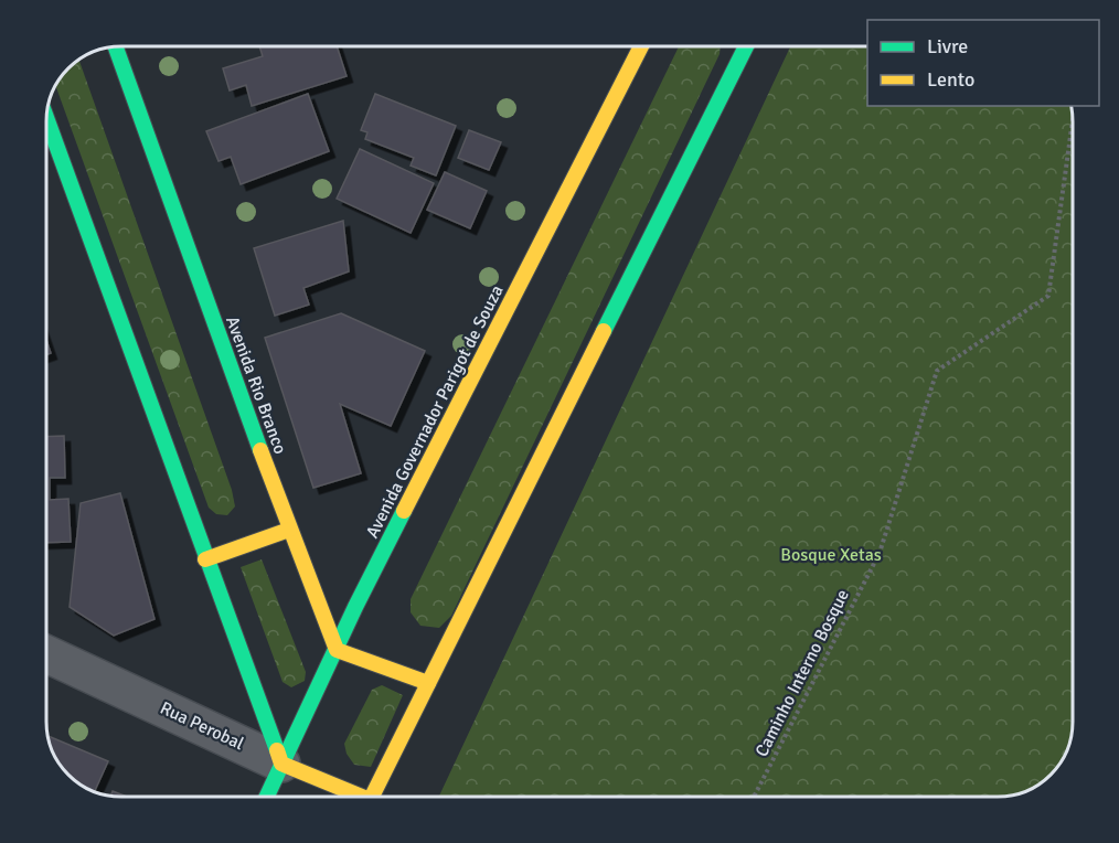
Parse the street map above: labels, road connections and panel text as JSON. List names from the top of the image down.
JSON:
{
  "streets": {
    "street": ["Avenida Rio Branco", "Avenida Governador Parigot de Souza", "Rua Perobal"],
    "path": ["Caminho Interno Bosque"]
  },
  "crossings": [
    ["Avenida Rio Branco", "Avenida Governador Parigot de Souza"],
    ["Avenida Governador Parigot de Souza", "Rua Perobal"]
  ],
  "parks": ["Bosque Xetas"],
  "legend": ["Livre", "Lento"]
}
